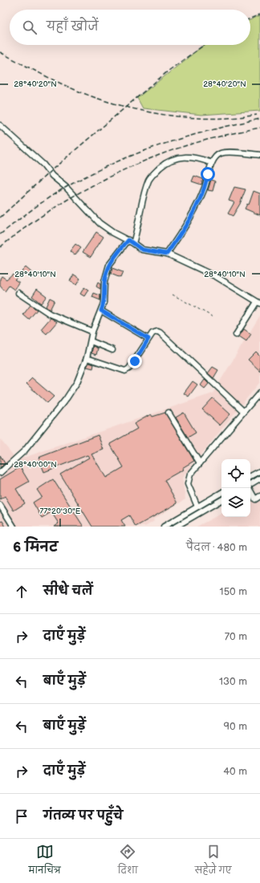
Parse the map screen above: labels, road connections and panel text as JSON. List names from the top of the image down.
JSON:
{
  "page": {
    "search": "यहाँ खोजें",
    "heading": ["6 मिनट", "पैदल · 480 m"],
    "list": [
      ["सीधे चलें", "150 m"],
      ["दाएँ मुड़ें", "70 m"],
      ["बाएँ मुड़ें", "130 m"],
      ["बाएँ मुड़ें", "90 m"],
      ["दाएँ मुड़ें", "40 m"],
      "गंतव्य पर पहुँचे"
    ],
    "nav": ["मानचित्र", "दिशा", "सहेजे गए"]
  },
  "coordinates": [
    "28°40'20\"N",
    "28°40'10\"N",
    "28°40'00\"N",
    "77°20'30\"E"
  ]
}
